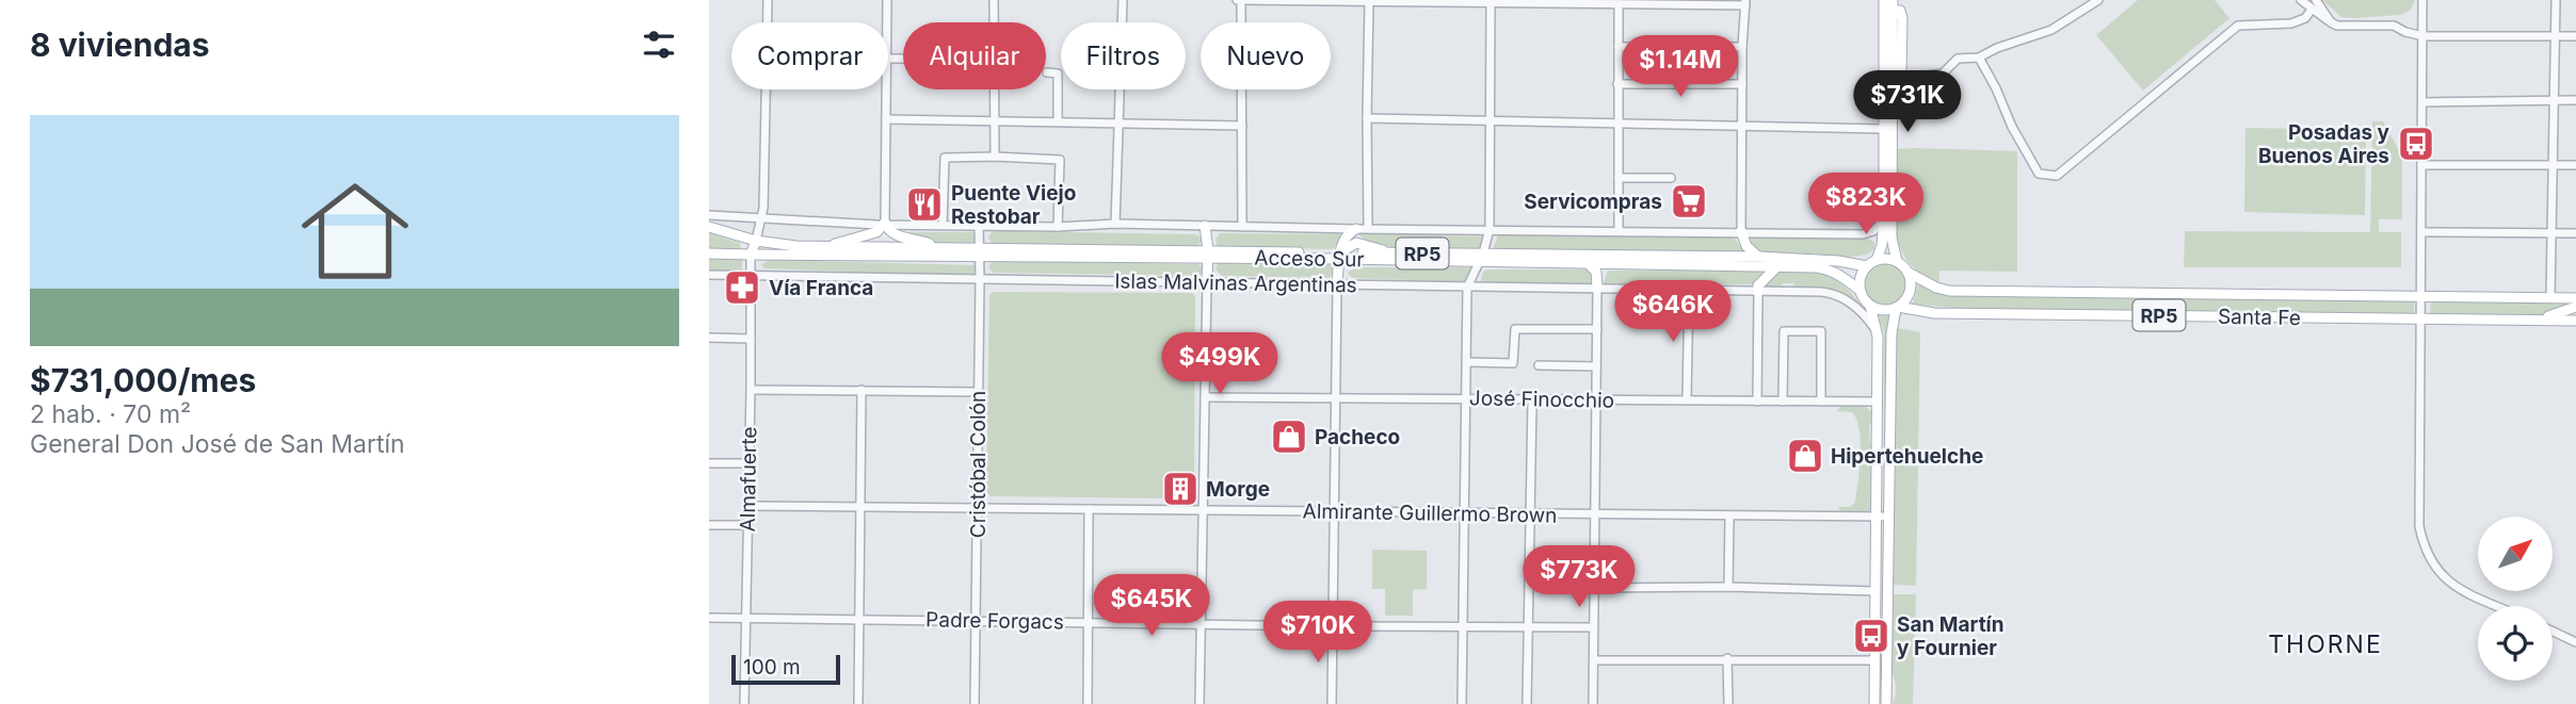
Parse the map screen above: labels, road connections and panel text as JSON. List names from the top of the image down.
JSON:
{
  "streets": {
    "main road": ["RP5", "Acceso Sur", "Santa Fe"],
    "street": [
      "Islas Malvinas Argentinas",
      "José Finocchio",
      "Cristóbal Colón",
      "Almafuerte",
      "Almirante Guillermo Brown",
      "Padre Forgacs"
    ]
  },
  "crossings": [
    ["RP5", "Acceso Sur"],
    ["RP5", "Santa Fe"],
    ["RP5", "Almafuerte"],
    ["Acceso Sur", "Santa Fe"],
    ["Acceso Sur", "Cristóbal Colón"],
    ["Acceso Sur", "Almafuerte"],
    ["Islas Malvinas Argentinas", "Cristóbal Colón"],
    ["Islas Malvinas Argentinas", "Almafuerte"],
    ["Cristóbal Colón", "Almirante Guillermo Brown"],
    ["Cristóbal Colón", "Padre Forgacs"],
    ["Almafuerte", "Almirante Guillermo Brown"],
    ["Almafuerte", "Padre Forgacs"]
  ],
  "districts": ["THORNE"],
  "places": {
    "bus stop": ["Posadas y Buenos Aires", "San Martín y Fournier"],
    "supermarket": ["Servicompras"],
    "restaurant": ["Puente Viejo Restobar"],
    "pharmacy": ["Vía Franca"],
    "shop": ["Pacheco", "Hipertehuelche"],
    "building": ["Morge"]
  },
  "scale_bar": "100 m",
  "north": "top right",
  "page": {
    "heading": "8 viviendas",
    "chip": [
      "Comprar",
      "Alquilar",
      "Filtros",
      "Nuevo"
    ],
    "price": [
      "$1.14M",
      "$731K",
      "$823K",
      "$646K",
      "$499K",
      "$773K",
      "$645K",
      "$710K"
    ],
    "list": [
      {
        "name": "$731,000/mes",
        "note": "2 hab. · 70 m² · General Don José de San Martín"
      }
    ],
    "scale": "100 m"
  }
}
